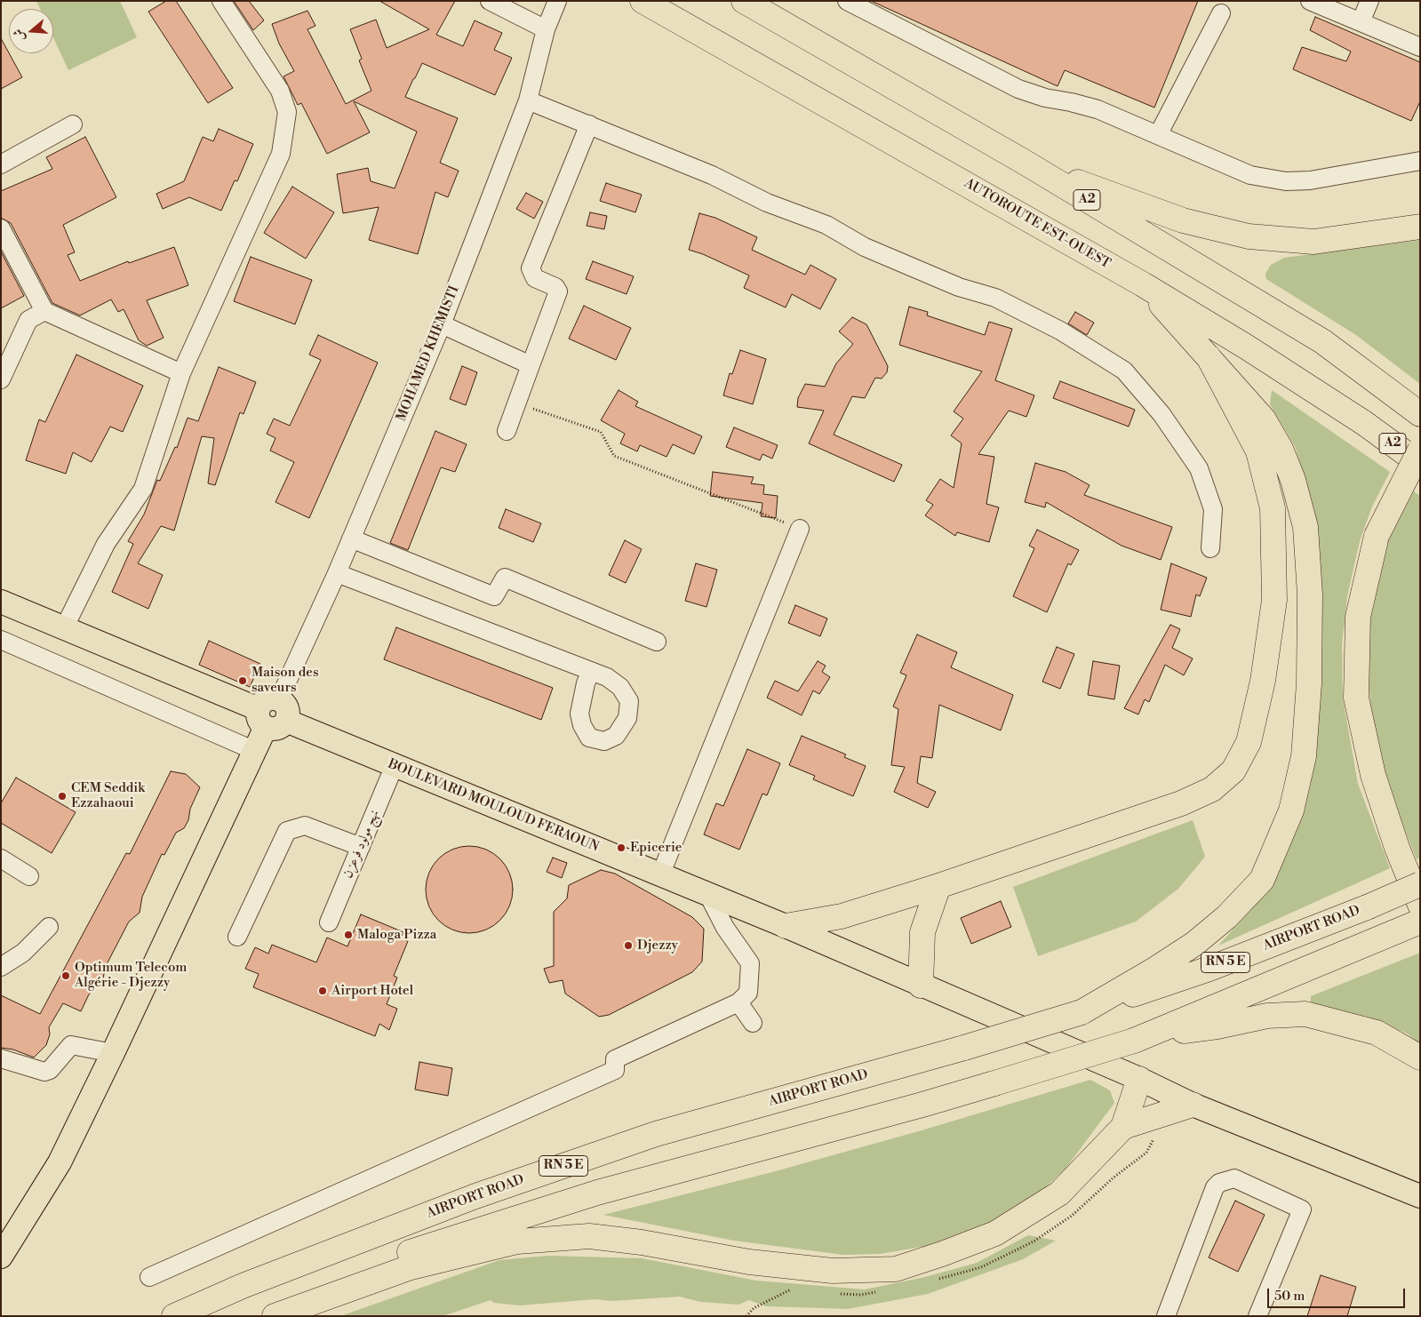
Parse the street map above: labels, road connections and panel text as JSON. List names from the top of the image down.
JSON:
{
  "streets": {
    "highway": [
      "A2",
      "AUTOROUTE EST-OUEST",
      "AIRPORT ROAD",
      "RN 5 E"
    ],
    "main road": ["BOULEVARD MOULOUD FERAOUN"],
    "street": ["MOHAMED KHEMISTI", "نهج مولود فرعزن"]
  },
  "crossings": [
    ["MOHAMED KHEMISTI", "BOULEVARD MOULOUD FERAOUN"],
    ["BOULEVARD MOULOUD FERAOUN", "نهج مولود فرعزن"]
  ],
  "places": [
    "Maison des saveurs",
    "CEM Seddik Ezzahaoui",
    "Epicerie",
    "Maloga Pizza",
    "Djezzy",
    "Optimum Telecom Algérie - Djezzy",
    "Airport Hotel"
  ],
  "scale_bar": "50 m",
  "north": "left"
}
